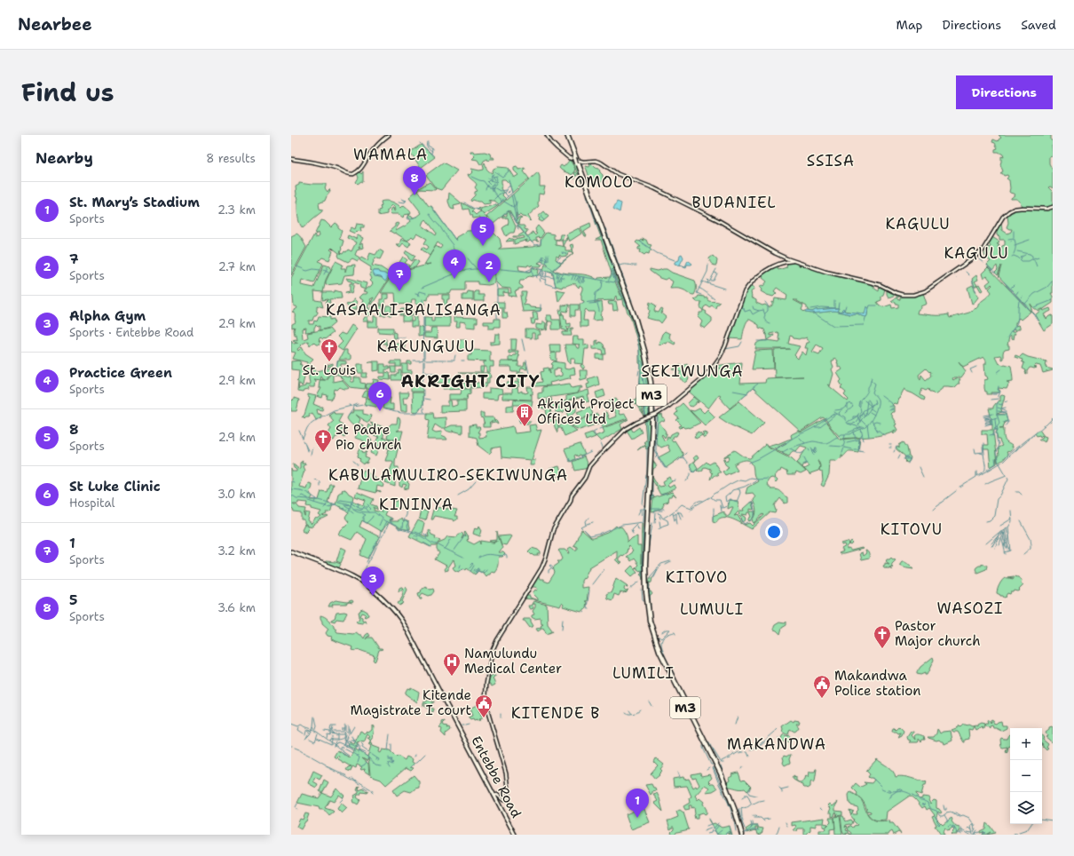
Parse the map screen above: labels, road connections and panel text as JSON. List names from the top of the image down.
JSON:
{
  "streets": {
    "highway": ["M3"],
    "main road": ["Entebbe Road"]
  },
  "districts": [
    "WAMALA",
    "SSISA",
    "KOMOLO",
    "BUDANIEL",
    "KAGULU",
    "KAGULU",
    "KASAALI-BALISANGA",
    "KAKUNGULU",
    "SEKIWUNGA",
    "AKRIGHT CITY",
    "KABULAMULIRO-SEKIWUNGA",
    "KININYA",
    "KITOVU",
    "KITOVO",
    "WASOZI",
    "LUMULI",
    "LUMILI",
    "KITENDE B",
    "MAKANDWA"
  ],
  "places": {
    "church": ["St. Louis", "St Padre Pio church", "Pastor Major church"],
    "building": ["Akright Project Offices Ltd"],
    "hospital": ["Namulundu Medical Center"],
    "public building": ["Makandwa Police station", "Kitende Magistrate I court"]
  },
  "page": {
    "header": "Nearbee",
    "nav": ["Map", "Directions", "Saved"],
    "title": "Find us",
    "buttons": "Directions",
    "heading": ["Nearby", "8 results"],
    "pins": [
      "8",
      "5",
      "4",
      "2",
      "7",
      "6",
      "3",
      "1"
    ],
    "list": [
      {
        "mark": "1",
        "name": "St. Mary’s Stadium",
        "note": "Sports",
        "value": "2.3 km"
      },
      {
        "mark": "2",
        "name": "7",
        "note": "Sports",
        "value": "2.7 km"
      },
      {
        "mark": "3",
        "name": "Alpha Gym",
        "note": "Sports · Entebbe Road",
        "value": "2.9 km"
      },
      {
        "mark": "4",
        "name": "Practice Green",
        "note": "Sports",
        "value": "2.9 km"
      },
      {
        "mark": "5",
        "name": "8",
        "note": "Sports",
        "value": "2.9 km"
      },
      {
        "mark": "6",
        "name": "St Luke Clinic",
        "note": "Hospital",
        "value": "3.0 km"
      },
      {
        "mark": "7",
        "name": "1",
        "note": "Sports",
        "value": "3.2 km"
      },
      {
        "mark": "8",
        "name": "5",
        "note": "Sports",
        "value": "3.6 km"
      }
    ],
    "map_buttons": ["+", "−"]
  }
}
